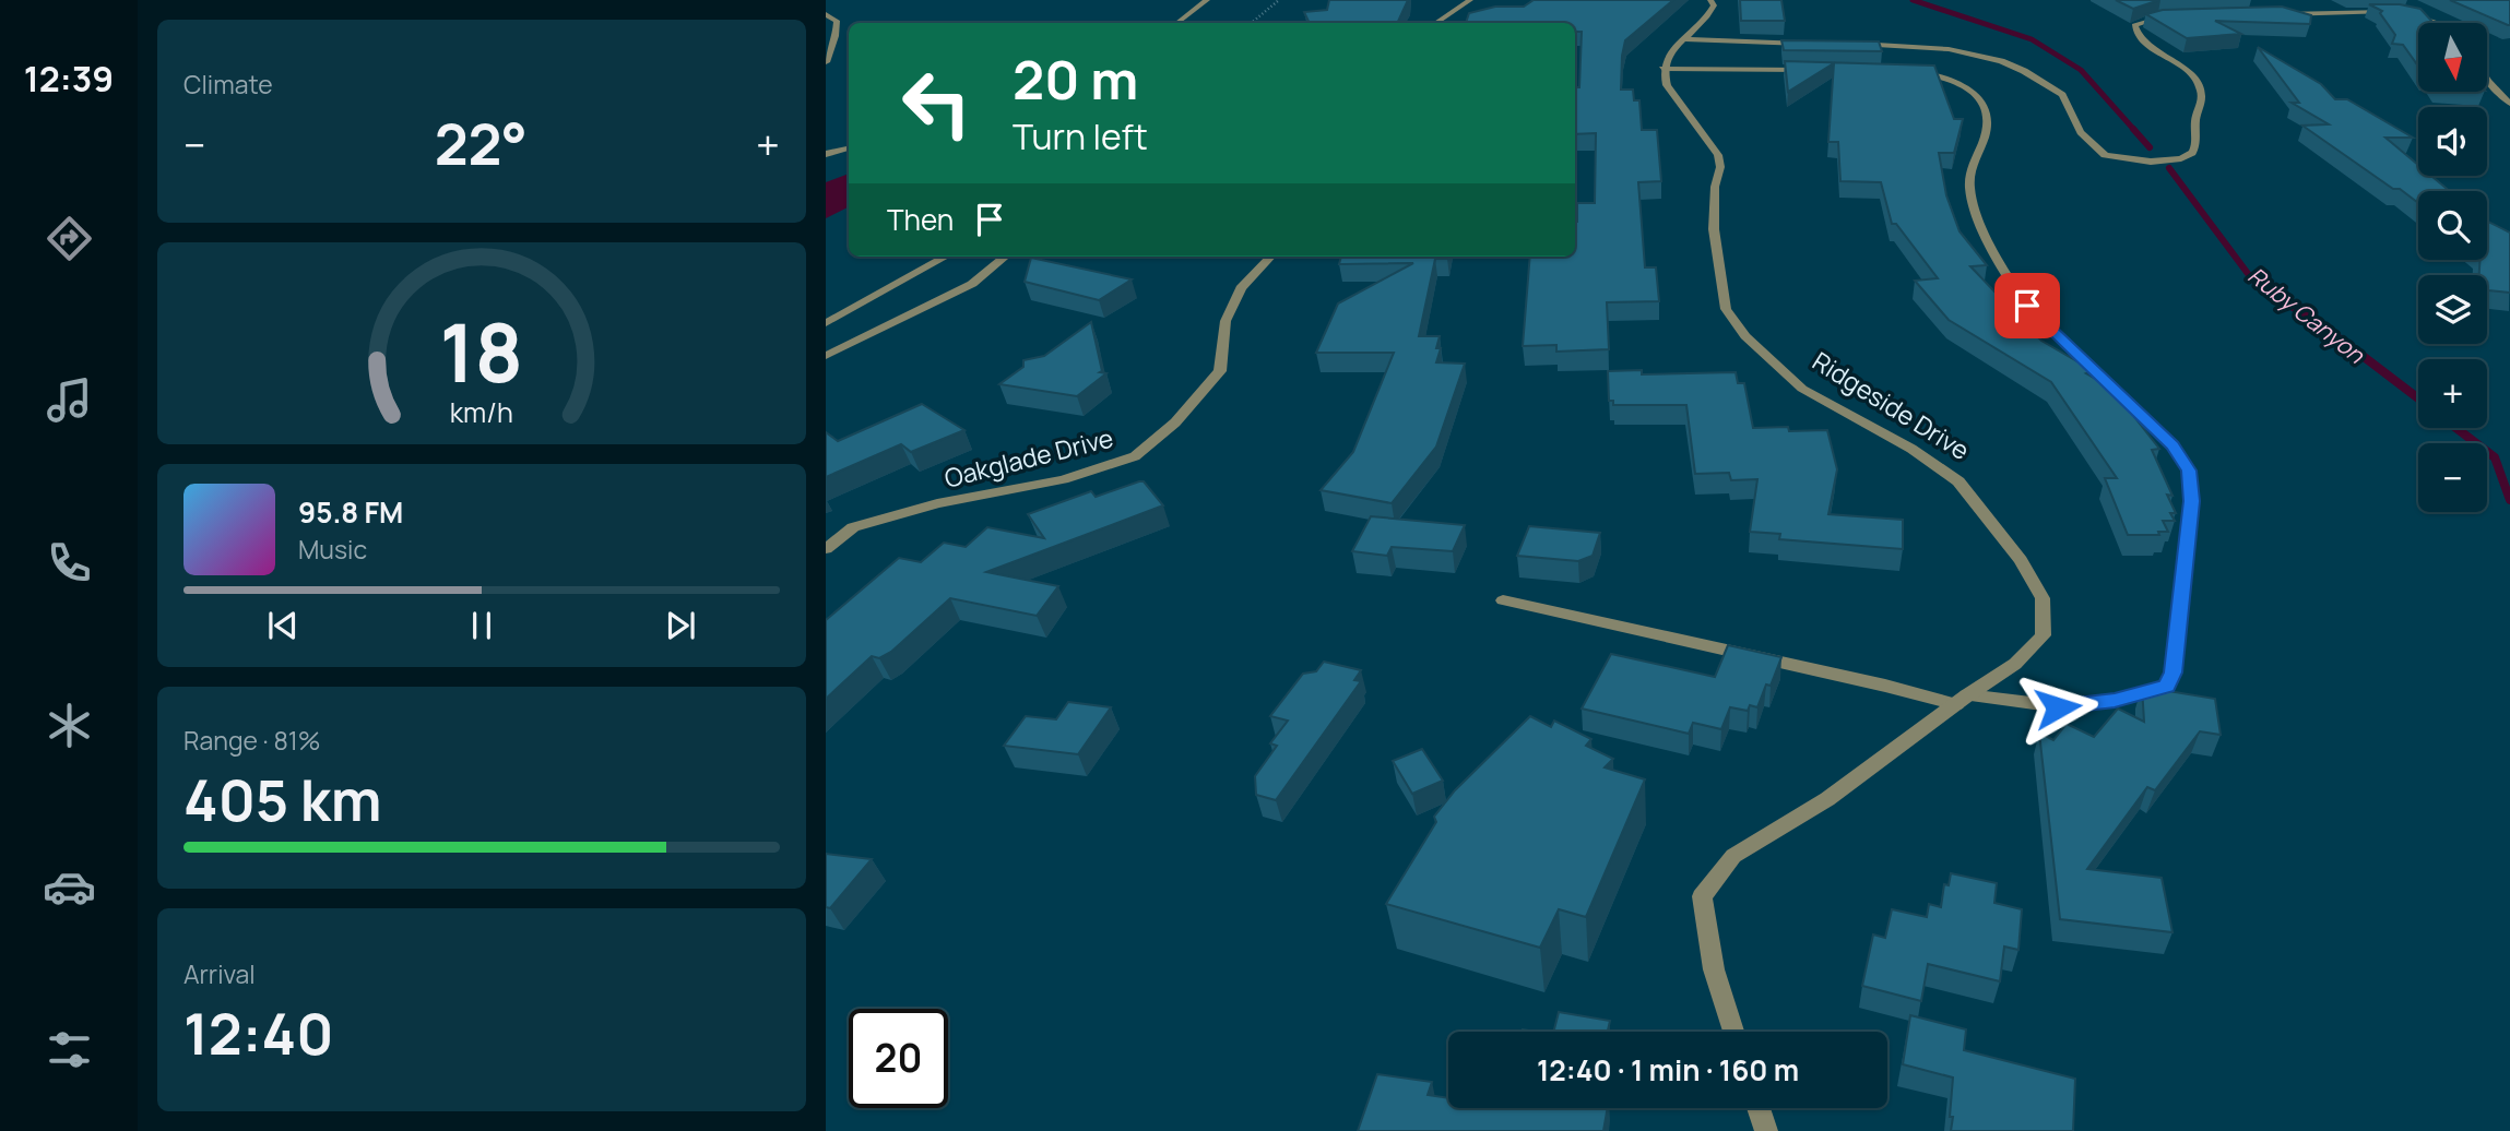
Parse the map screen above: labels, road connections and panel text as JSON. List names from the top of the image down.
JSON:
{
  "streets": {
    "street": ["Ridgeside Drive", "Oakglade Drive"]
  },
  "water": ["Ruby Canyon"],
  "north": "bottom",
  "page": {
    "tabs": "12:39",
    "tile": [
      "Climate",
      ["Range · 81%", "405 km"],
      ["Arrival", "12:40"]
    ],
    "map_buttons": ["+", "−"],
    "turn": ["20 m", "Turn left"],
    "heat": ["−", "22°", "+"],
    "then": "Then",
    "song": ["95.8 FM", "Music"],
    "limit": "20",
    "trip": "12:40 · 1 min · 160 m",
    "gauge": ["18", "km/h"]
  }
}
